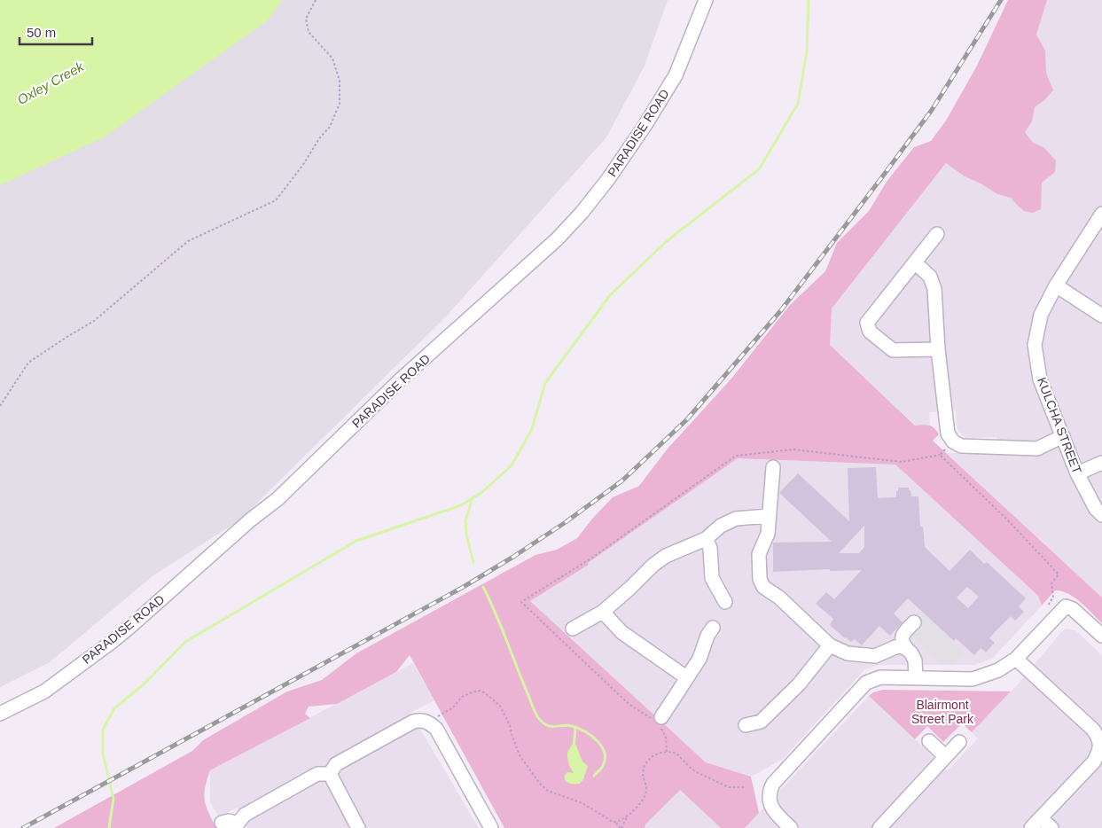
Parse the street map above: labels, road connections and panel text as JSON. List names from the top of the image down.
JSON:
{
  "streets": {
    "street": ["PARADISE ROAD", "KULCHA STREET"]
  },
  "water": ["Oxley Creek"],
  "parks": ["Blairmont Street Park"],
  "scale_bar": "50 m"
}
